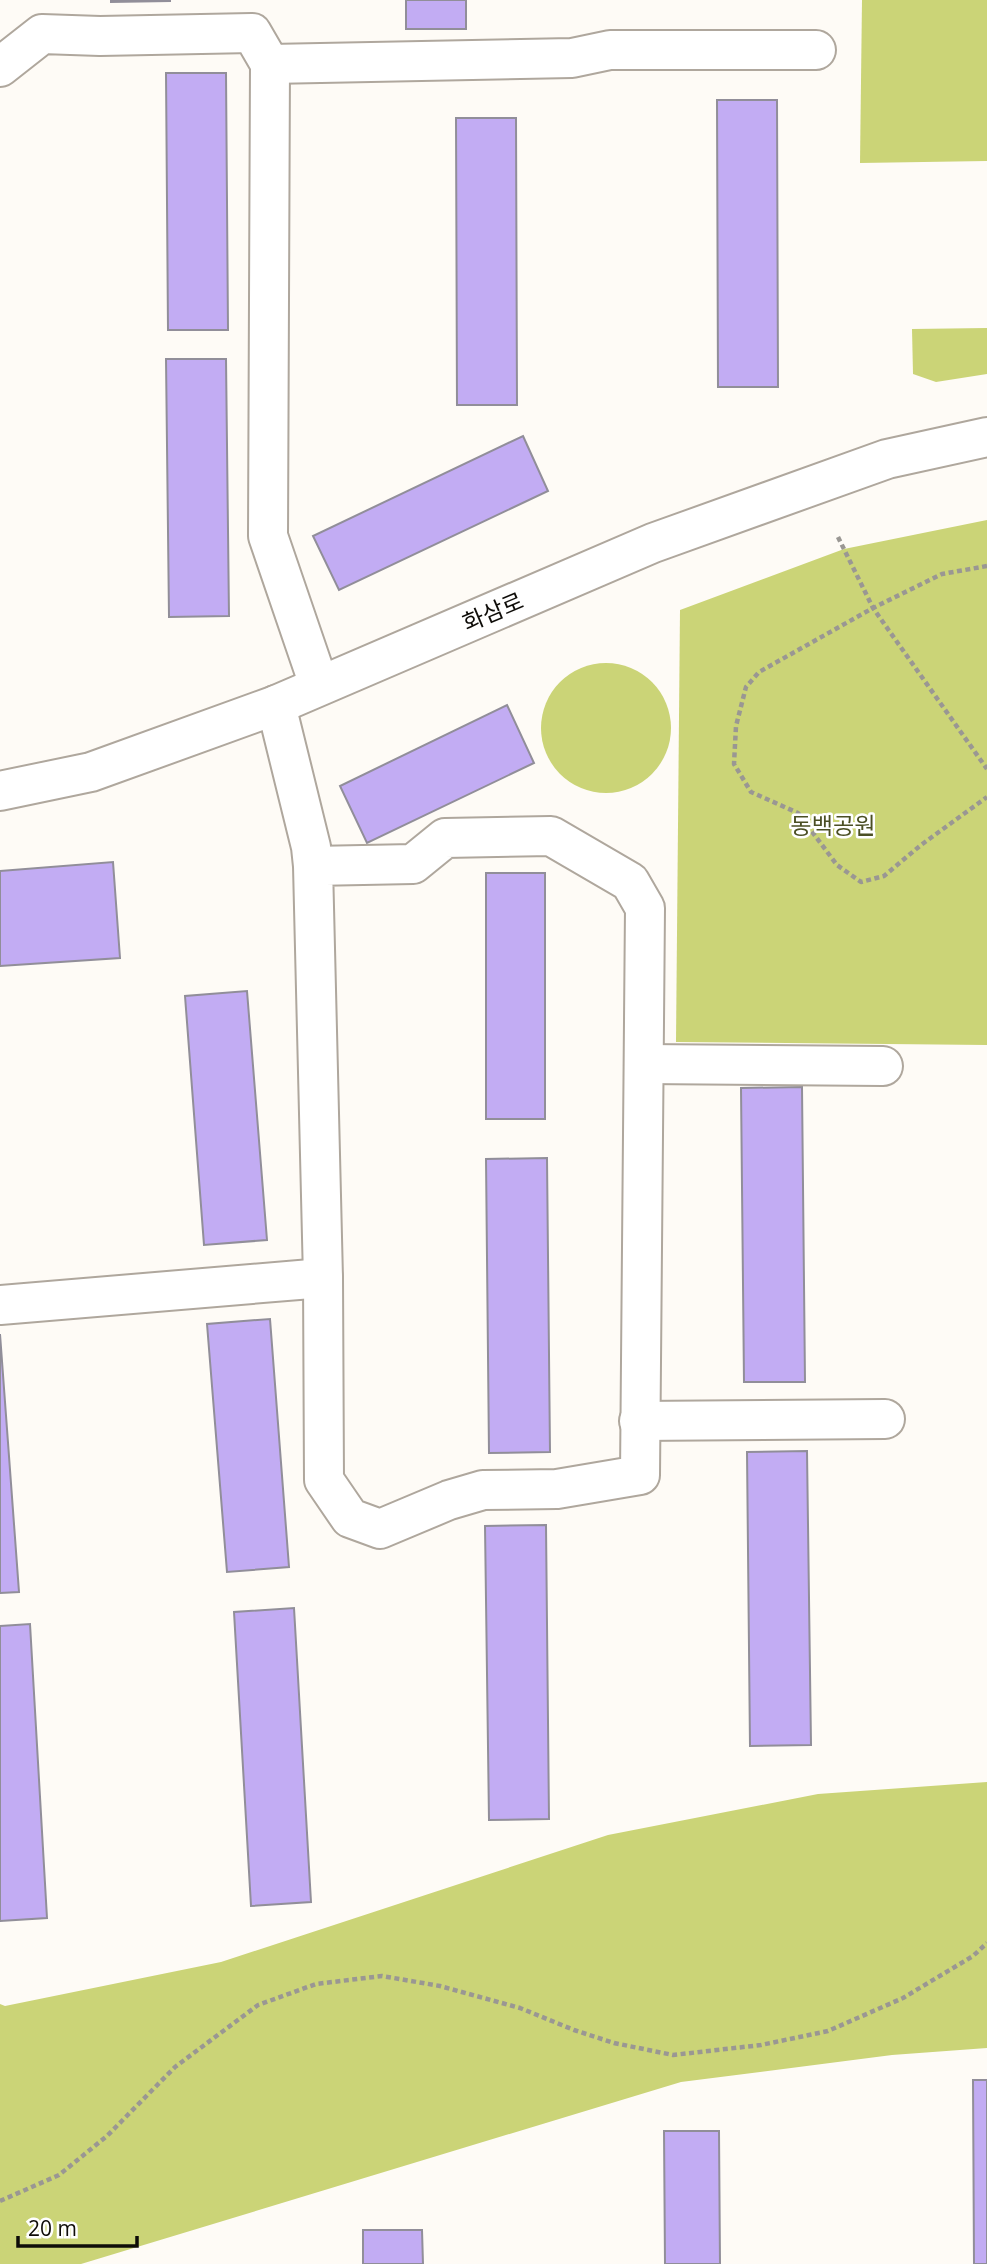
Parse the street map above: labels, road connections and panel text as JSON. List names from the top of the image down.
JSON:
{
  "streets": {
    "street": ["화삼로"]
  },
  "parks": ["동백공원"],
  "scale_bar": "20 m"
}
